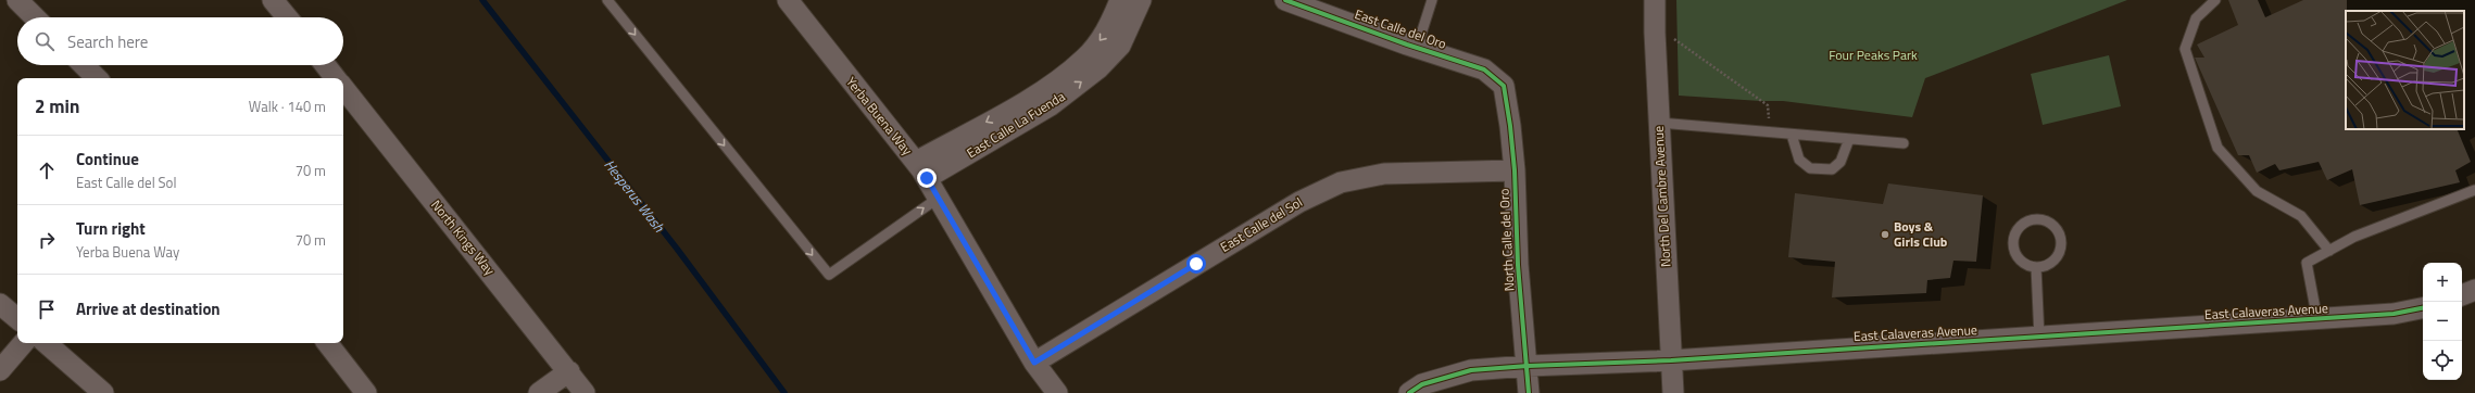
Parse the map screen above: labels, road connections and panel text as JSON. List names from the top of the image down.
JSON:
{
  "streets": {
    "street": [
      "East Calle del Oro",
      "Yerba Buena Way",
      "East Calle La Fuenda",
      "North Del Cambre Avenue",
      "East Calle del Sol",
      "North Kings Way",
      "North Calle del Oro",
      "East Calaveras Avenue"
    ]
  },
  "crossings": [
    ["East Calle del Oro", "North Calle del Oro"],
    ["Yerba Buena Way", "East Calle La Fuenda"],
    ["Yerba Buena Way", "East Calle del Sol"],
    ["North Del Cambre Avenue", "East Calaveras Avenue"],
    ["East Calle del Sol", "North Calle del Oro"],
    ["North Calle del Oro", "East Calaveras Avenue"]
  ],
  "water": ["Hesperus Wash"],
  "parks": ["Four Peaks Park"],
  "places": ["Boys & Girls Club"],
  "page": {
    "search": "Search here",
    "heading": ["2 min", "Walk · 140 m"],
    "list": [
      ["Continue", "East Calle del Sol", "70 m"],
      ["Turn right", "Yerba Buena Way", "70 m"],
      "Arrive at destination"
    ],
    "map_buttons": ["+", "−"]
  }
}
